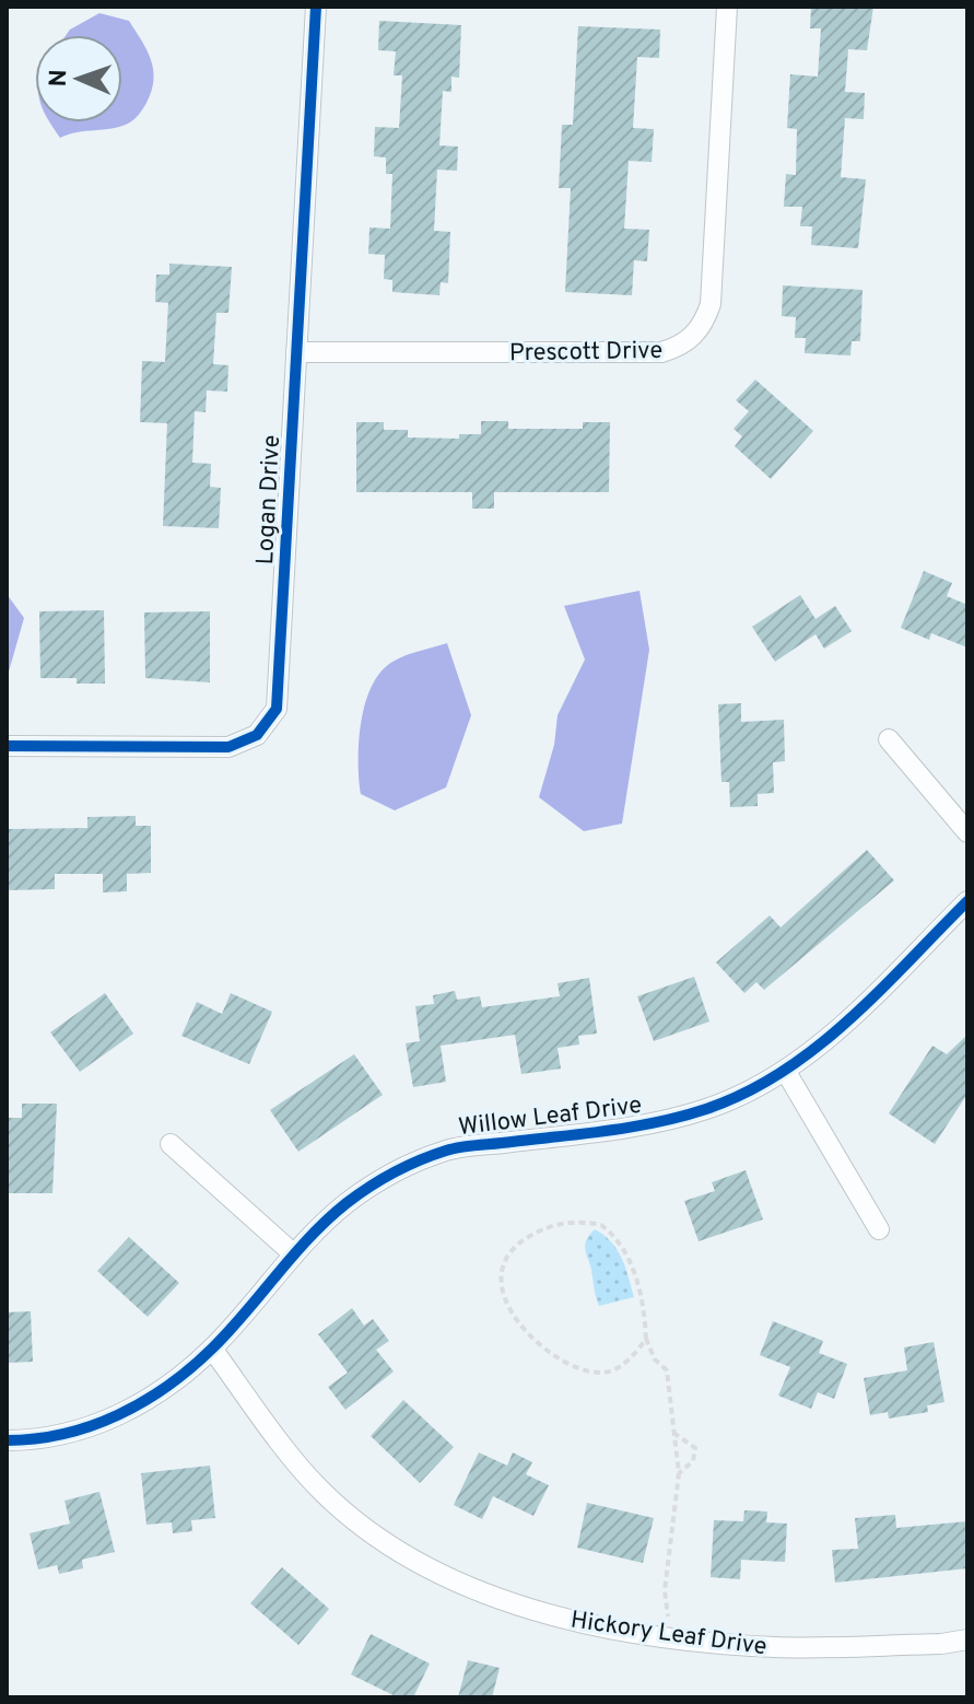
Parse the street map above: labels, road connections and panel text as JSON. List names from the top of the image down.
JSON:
{
  "streets": {
    "street": [
      "Prescott Drive",
      "Logan Drive",
      "Willow Leaf Drive",
      "Hickory Leaf Drive"
    ]
  },
  "crossings": [
    ["Prescott Drive", "Logan Drive"],
    ["Willow Leaf Drive", "Hickory Leaf Drive"]
  ],
  "north": "left"
}
